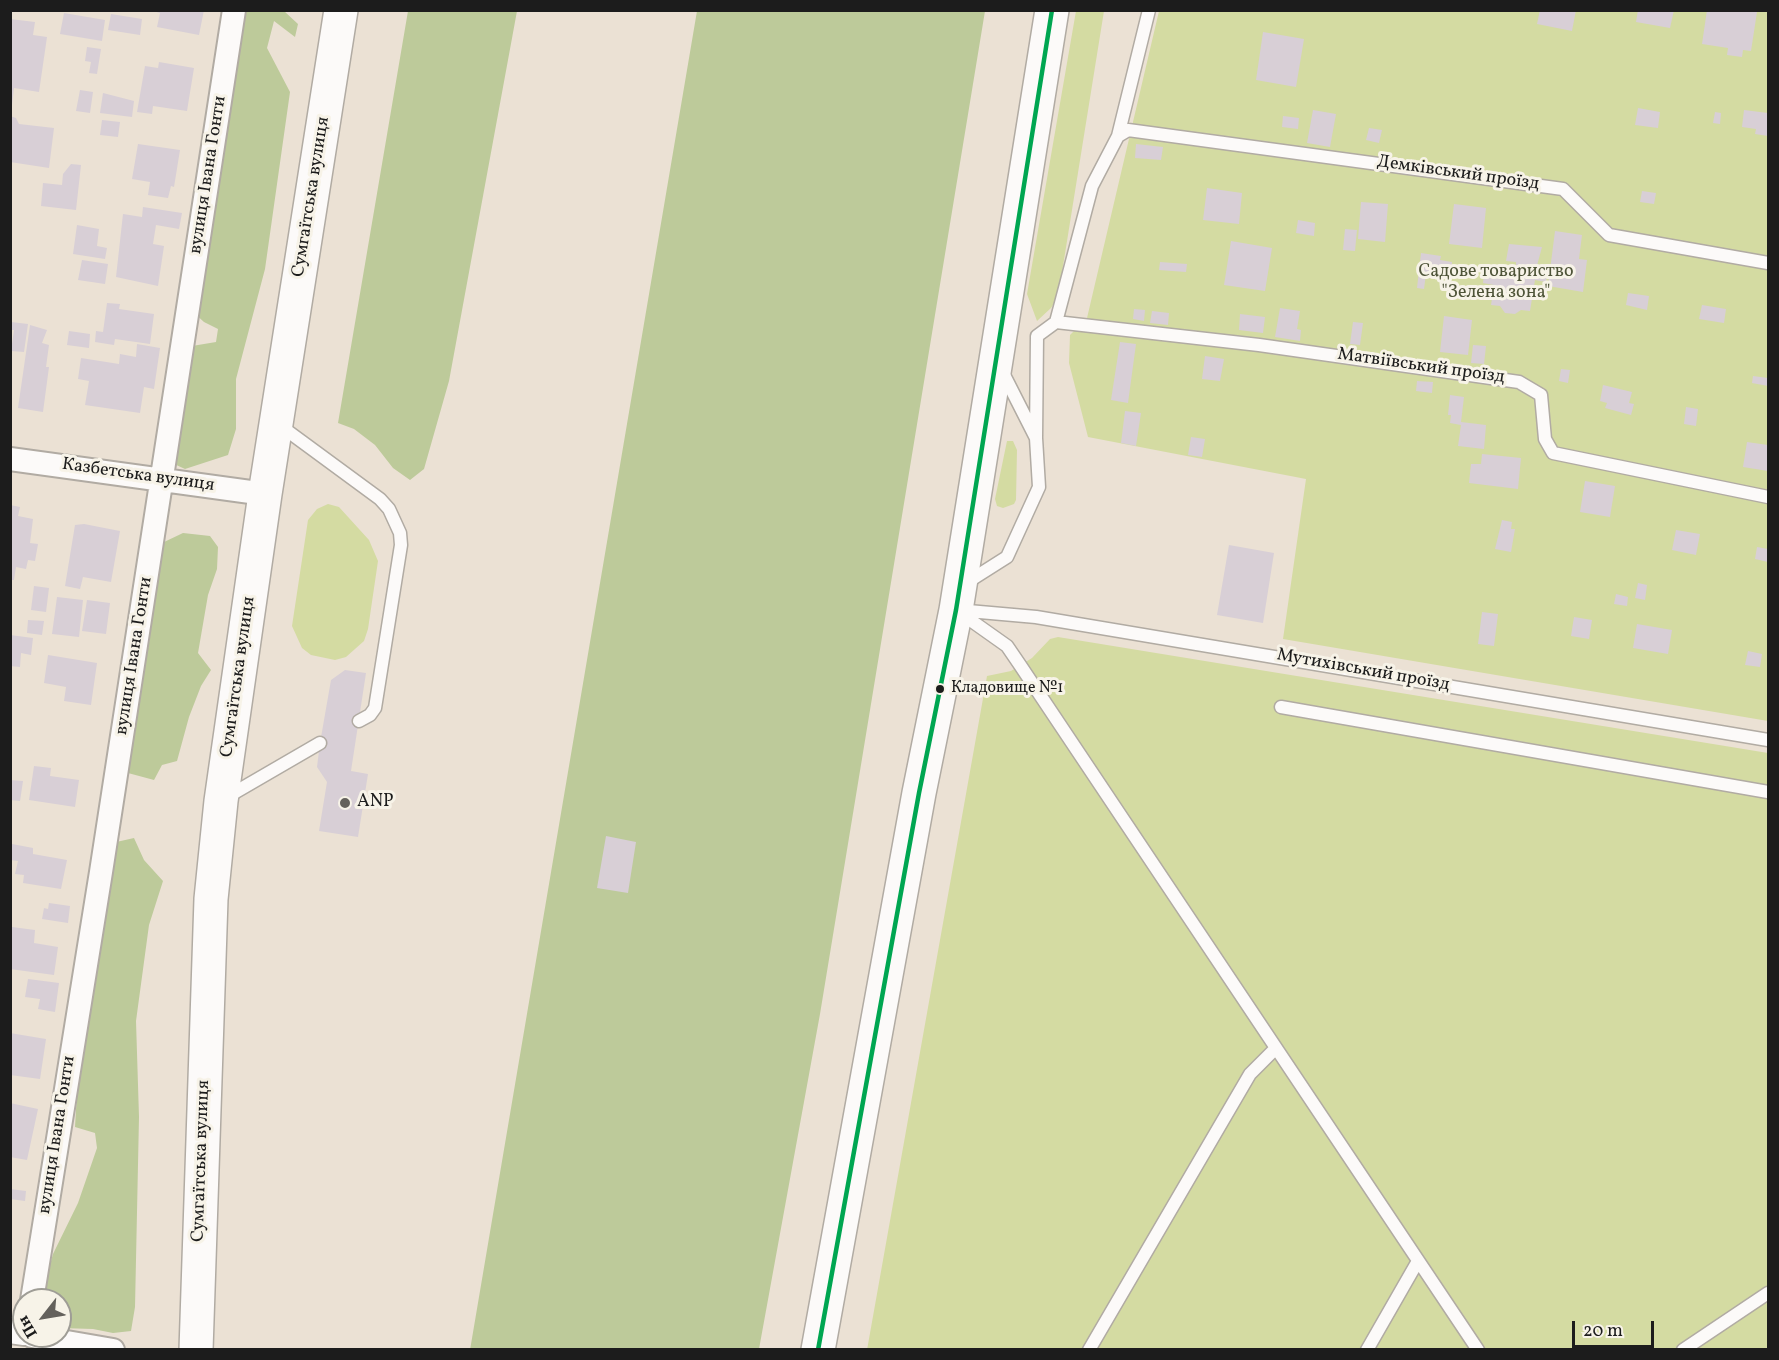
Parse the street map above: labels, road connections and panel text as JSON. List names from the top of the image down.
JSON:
{
  "streets": {
    "main road": ["Сумгаїтська вулиця"],
    "street": ["вулиця Івана Гонти", "Казбетська вулиця"],
    "lane": ["Демківський проїзд", "Матвіївський проїзд", "Мутихівський проїзд"]
  },
  "crossings": [
    ["вулиця Івана Гонти", "Казбетська вулиця"],
    ["Сумгаїтська вулиця", "Казбетська вулиця"]
  ],
  "parks": ["Садове товариство \"Зелена зона\""],
  "places": ["Кладовище №1", "ANP"],
  "scale_bar": "20 m",
  "north": "bottom left"
}
